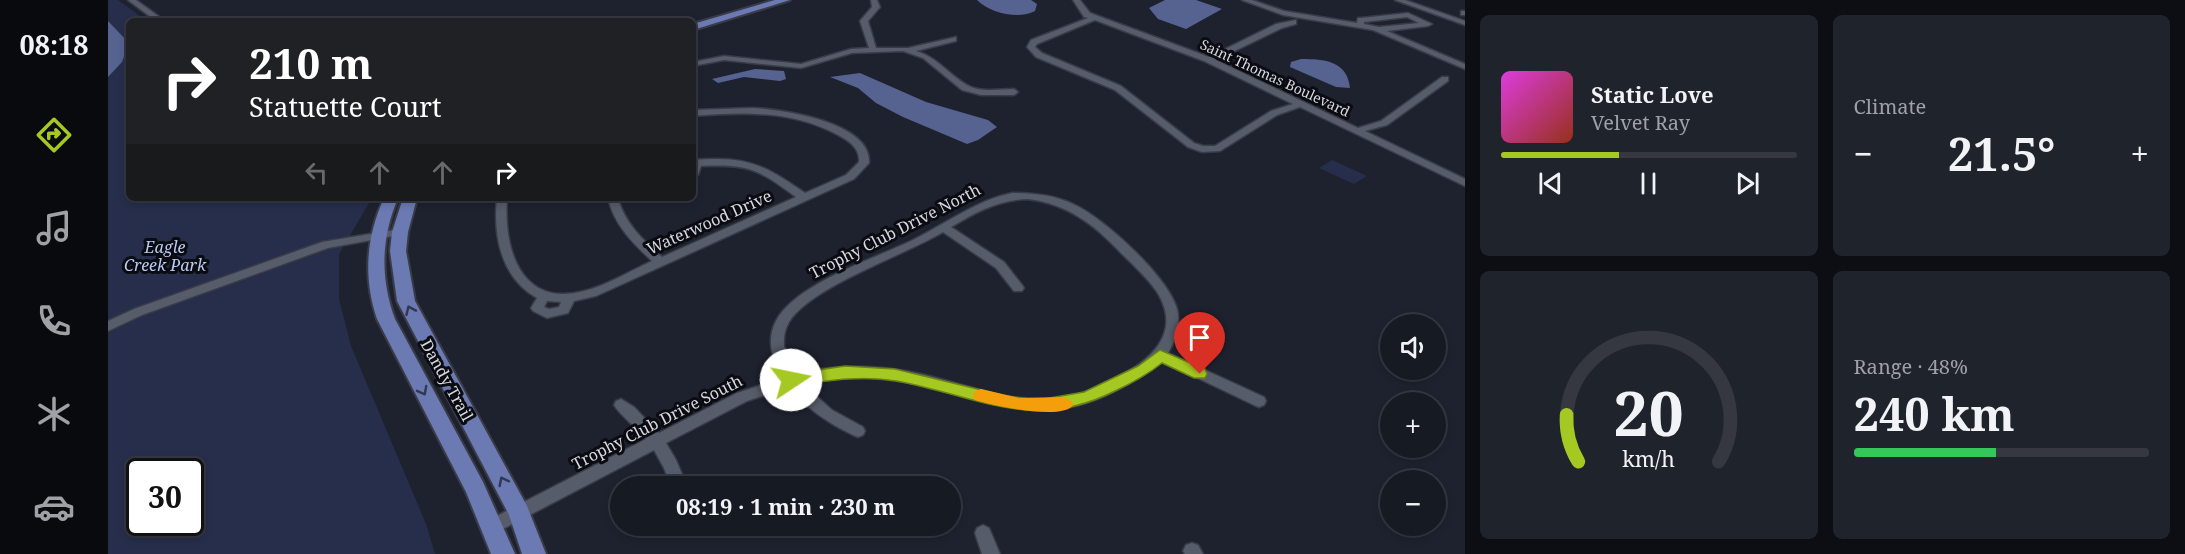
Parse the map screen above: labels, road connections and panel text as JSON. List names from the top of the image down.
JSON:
{
  "streets": {
    "main road": ["Dandy Trail"],
    "street": [
      "Saint Thomas Boulevard",
      "Waterwood Drive",
      "Trophy Club Drive North",
      "Trophy Club Drive South"
    ]
  },
  "crossings": [
    ["Trophy Club Drive North", "Trophy Club Drive South"],
    ["Dandy Trail", "Trophy Club Drive South"]
  ],
  "parks": ["Eagle Creek Park"],
  "page": {
    "tabs": "08:18",
    "tile": [
      "Climate",
      ["Range · 48%", "240 km"]
    ],
    "turn": ["210 m", "Statuette Court"],
    "song": ["Static Love", "Velvet Ray"],
    "heat": ["−", "21.5°", "+"],
    "map_buttons": ["+", "−"],
    "limit": "30",
    "trip": "08:19 · 1 min · 230 m",
    "gauge": ["20", "km/h"]
  }
}
